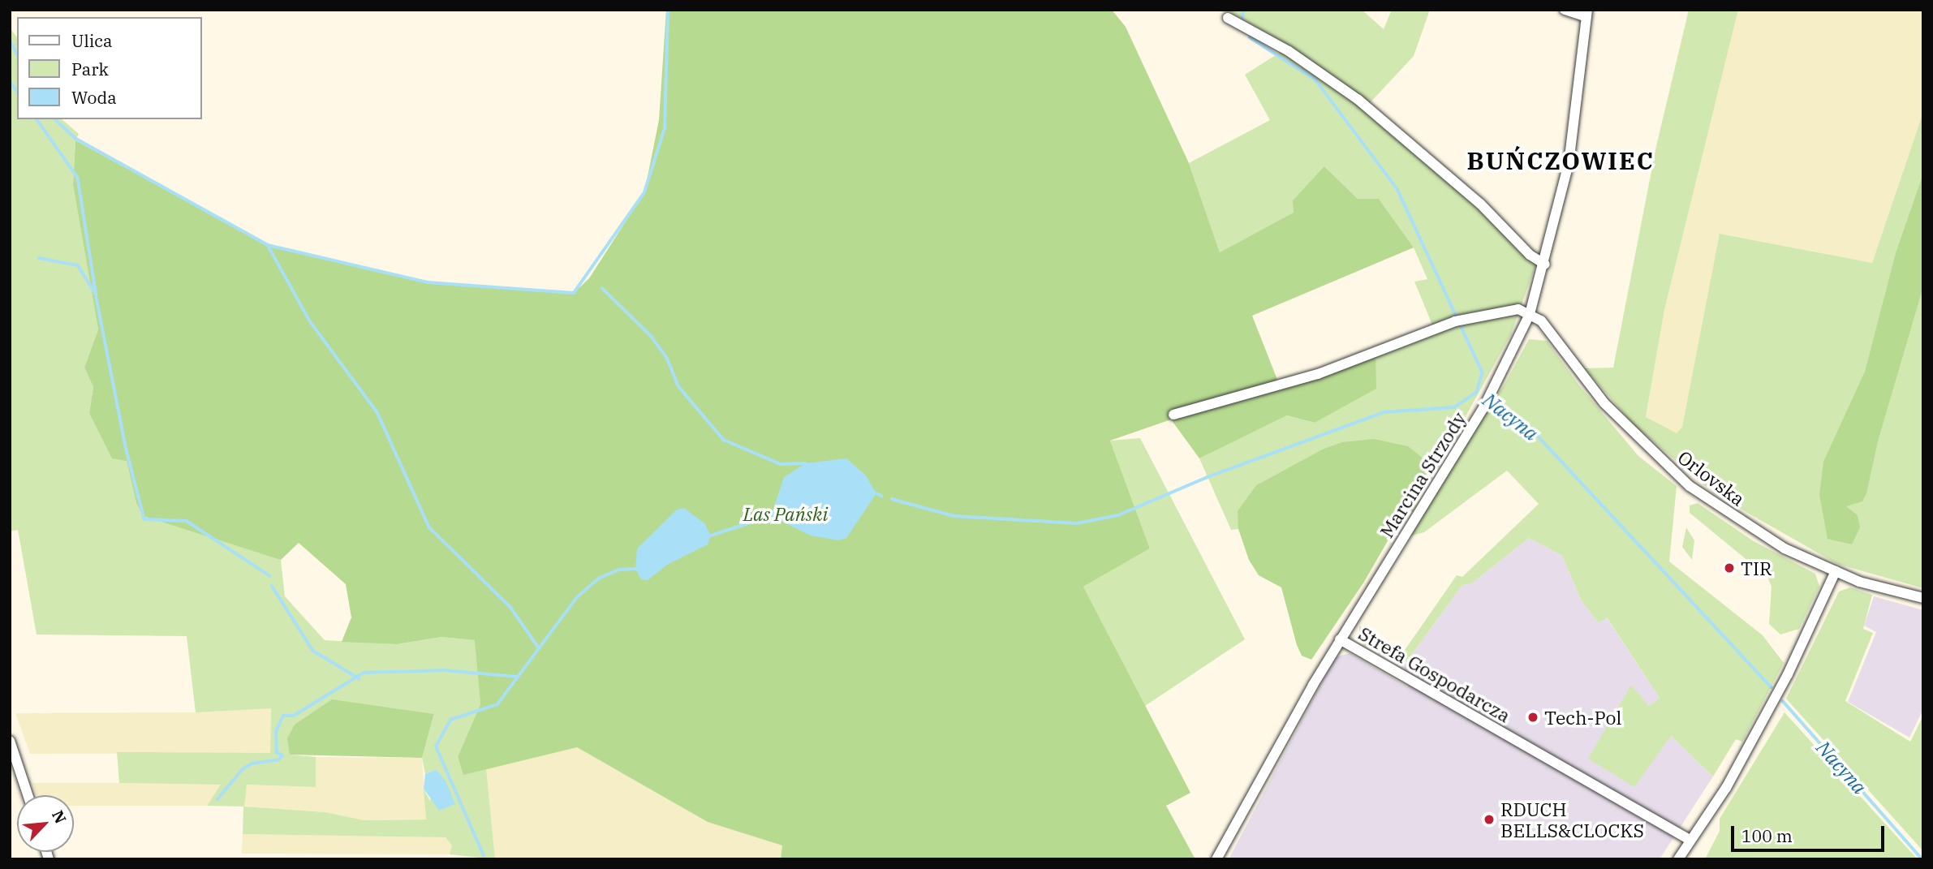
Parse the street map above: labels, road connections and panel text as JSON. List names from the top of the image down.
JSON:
{
  "streets": {
    "street": ["Marcina Strzody", "Orlovska", "Strefa Gospodarcza"]
  },
  "crossings": [
    ["Marcina Strzody", "Orlovska"],
    ["Marcina Strzody", "Strefa Gospodarcza"]
  ],
  "districts": ["BUŃCZOWIEC"],
  "water": ["Nacyna"],
  "parks": ["Las Pański"],
  "places": ["TIR", "Tech-Pol", "RDUCH BELLS&CLOCKS"],
  "legend": ["Ulica", "Park", "Woda"],
  "scale_bar": "100 m",
  "north": "top right"
}
